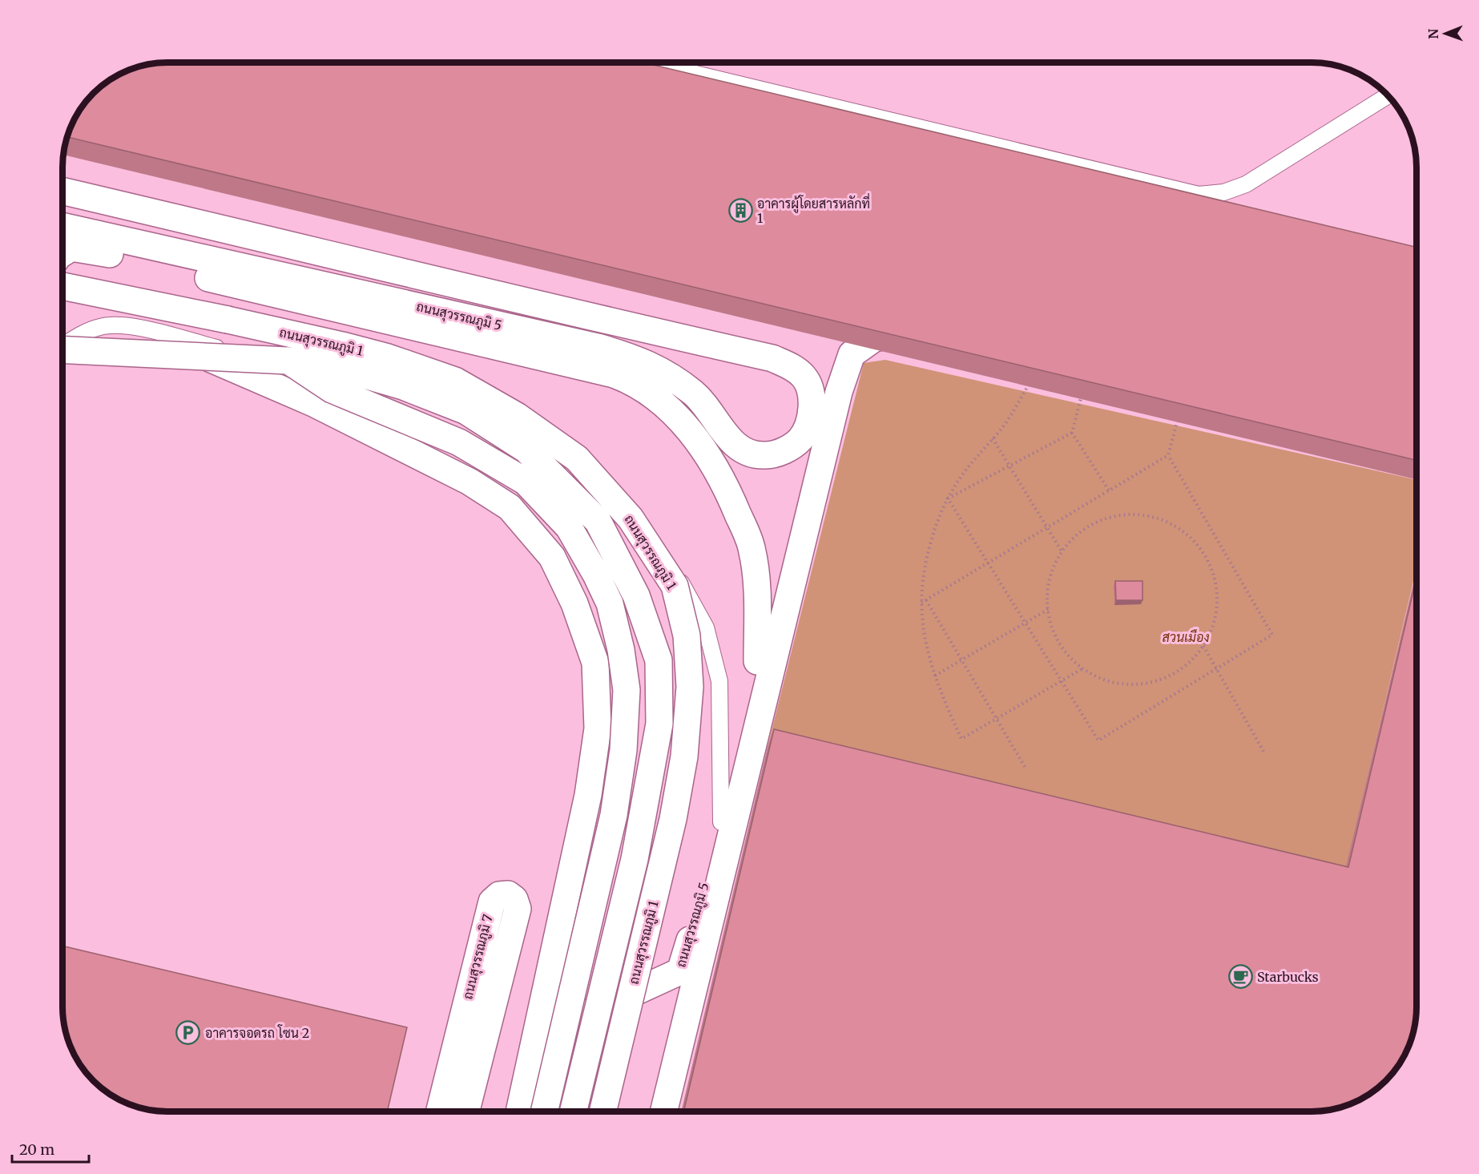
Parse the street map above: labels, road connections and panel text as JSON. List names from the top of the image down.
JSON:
{
  "streets": {
    "main road": ["ถนนสุวรรณภูมิ 5", "ถนนสุวรรณภูมิ 1", "ถนนสุวรรณภูมิ 7"]
  },
  "parks": ["สวนเมือง"],
  "places": {
    "building": ["อาคารผู้โดยสารหลักที่ 1"],
    "cafe": ["Starbucks"],
    "parking": ["อาคารจอดรถ โซน 2"]
  },
  "scale_bar": "20 m",
  "north": "left"
}
